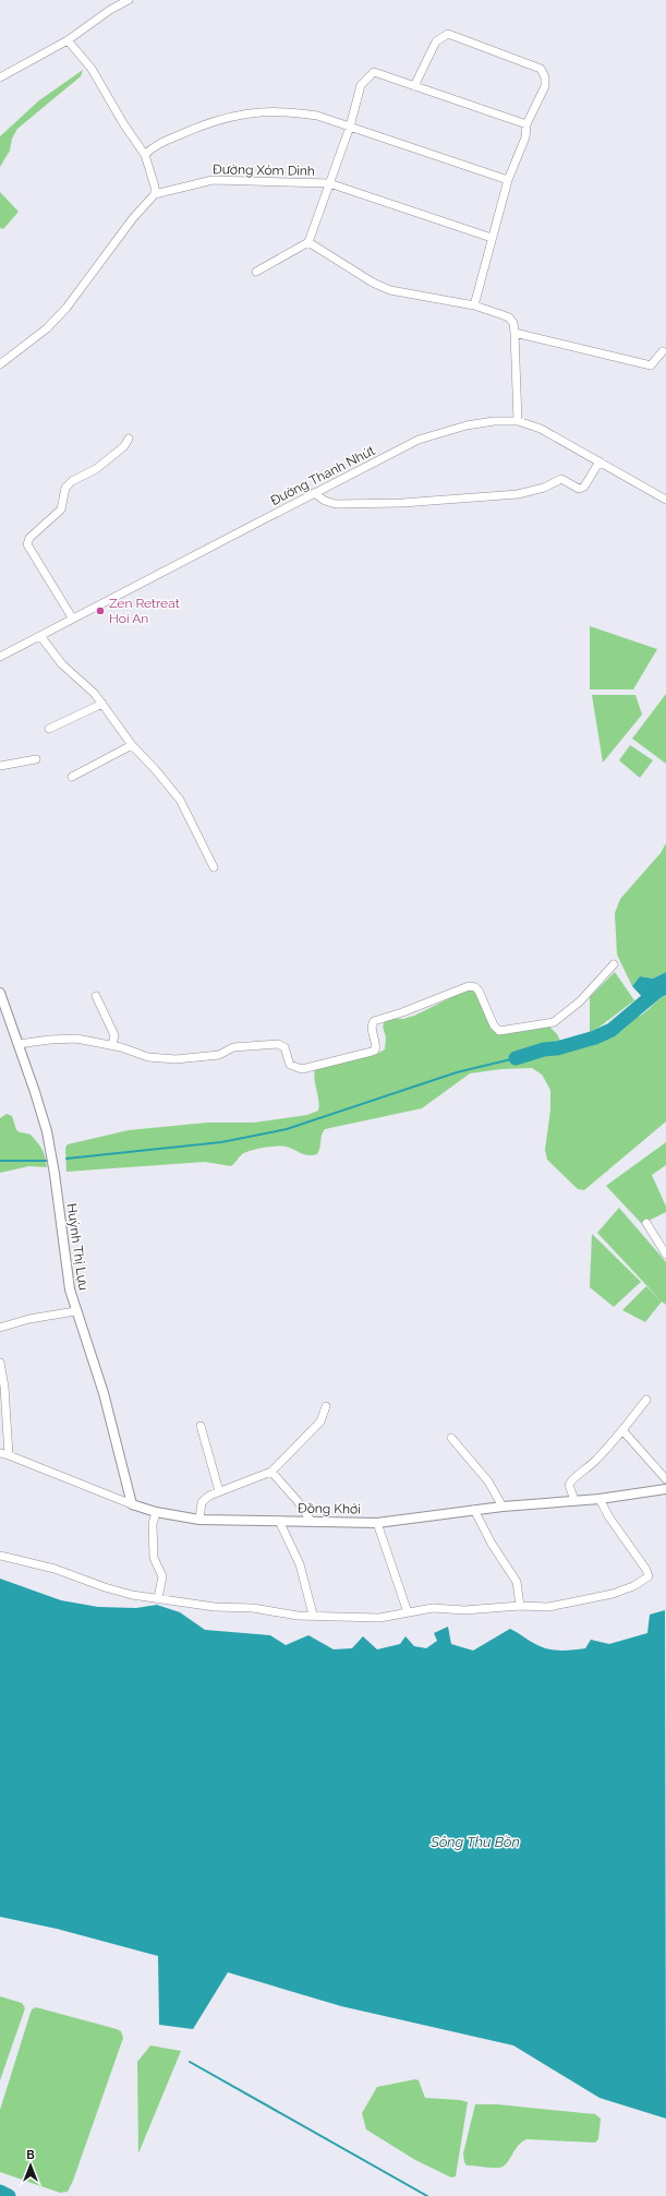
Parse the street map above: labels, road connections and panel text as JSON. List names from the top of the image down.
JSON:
{
  "streets": {
    "street": [
      "Đường Xóm Dinh",
      "Đường Thanh Nhứt",
      "Huỳnh Thị Lựu",
      "Đồng Khởi"
    ]
  },
  "crossings": [
    ["Huỳnh Thị Lựu", "Đồng Khởi"]
  ],
  "water": ["Sông Thu Bồn"],
  "places": ["Zen Retreat Hoi An"],
  "north": "top"
}
